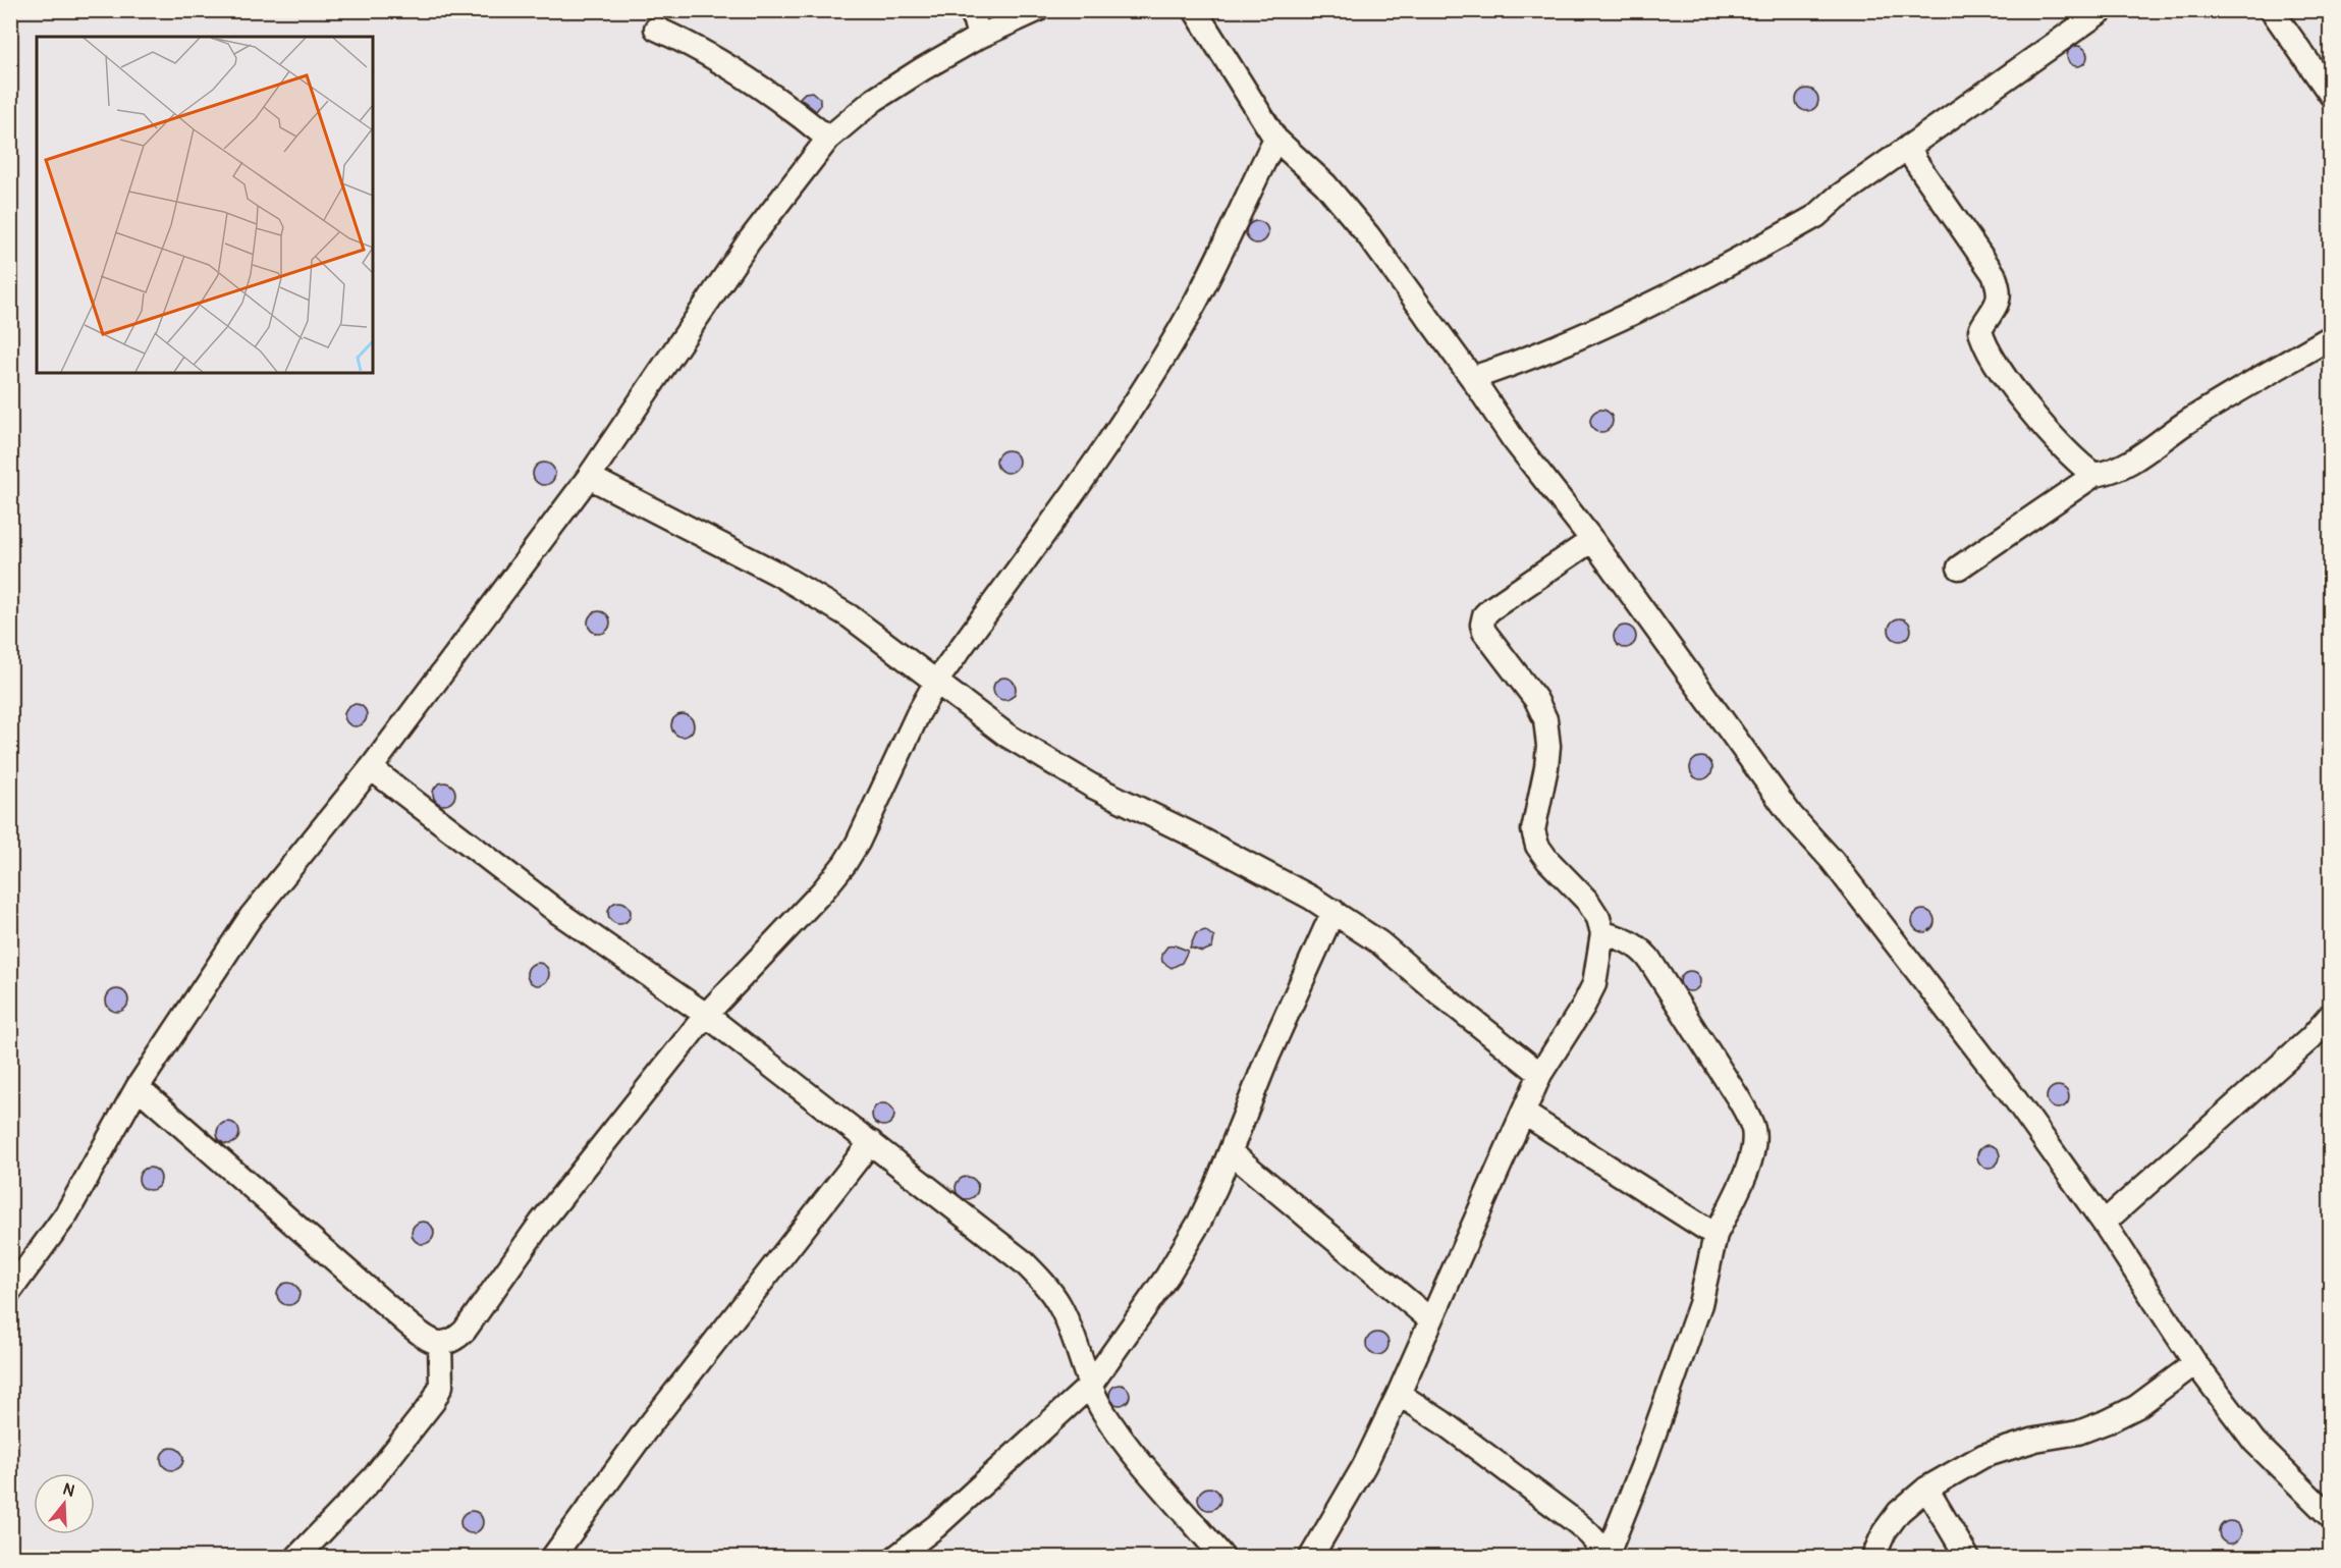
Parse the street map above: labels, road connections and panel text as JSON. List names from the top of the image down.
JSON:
{
  "north": "top"
}
